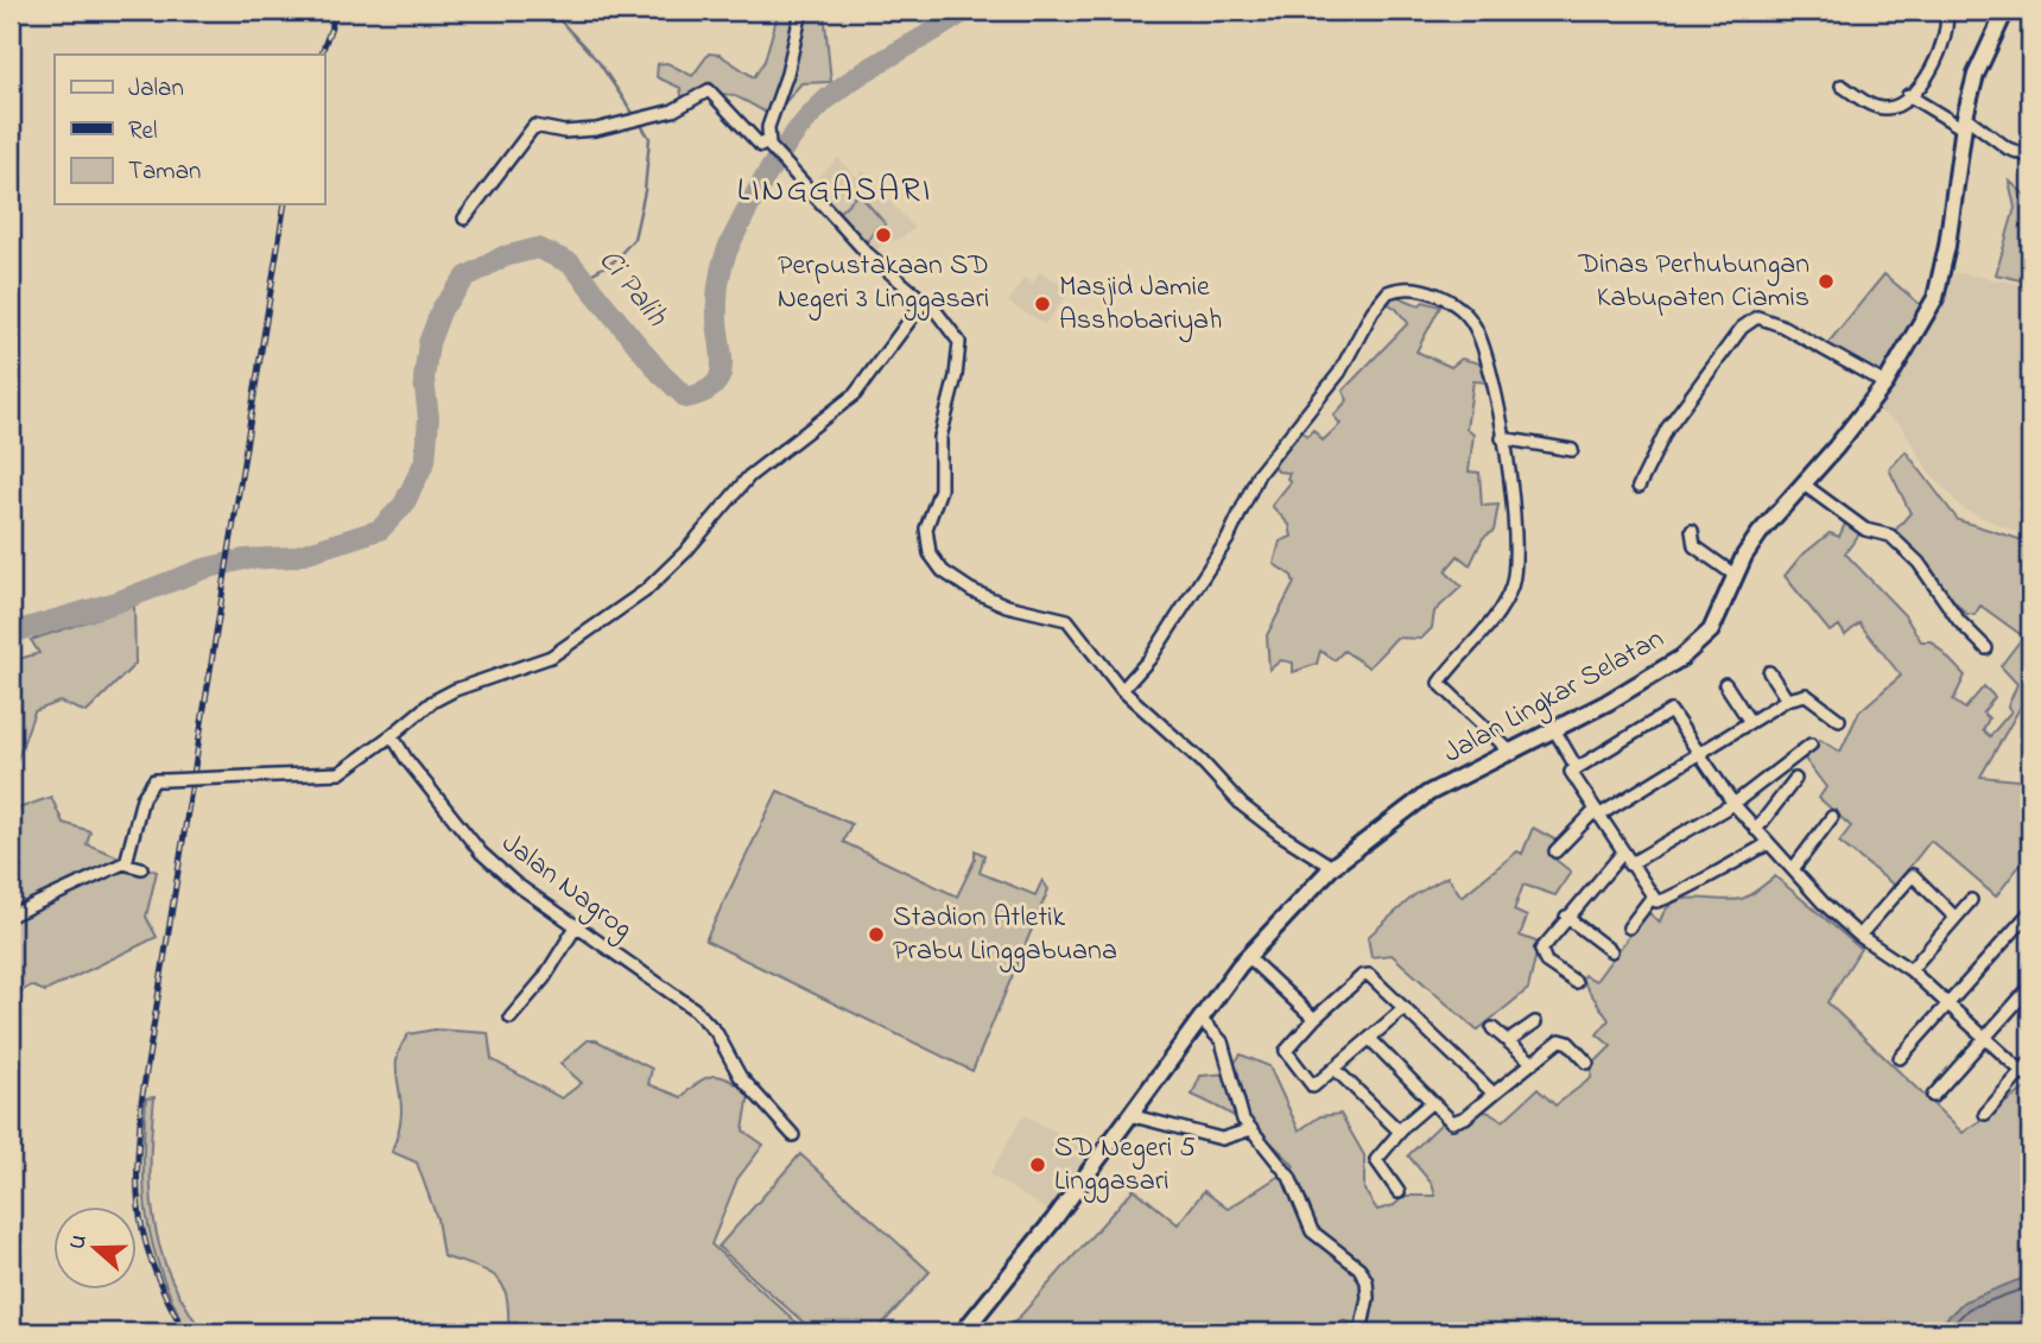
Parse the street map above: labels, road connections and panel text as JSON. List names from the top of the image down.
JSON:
{
  "streets": {
    "street": ["Jalan Lingkar Selatan", "Jalan Nagrog"]
  },
  "districts": ["LINGGASARI"],
  "water": ["Ci Palih"],
  "places": [
    "Perpustakaan SD Negeri 3 Linggasari",
    "Dinas Perhubungan Kabupaten Ciamis",
    "Masjid Jamie Asshobariyah",
    "Stadion Atletik Prabu Linggabuana",
    "SD Negeri 5 Linggasari"
  ],
  "legend": ["Jalan", "Rel", "Taman"],
  "north": "left"
}
